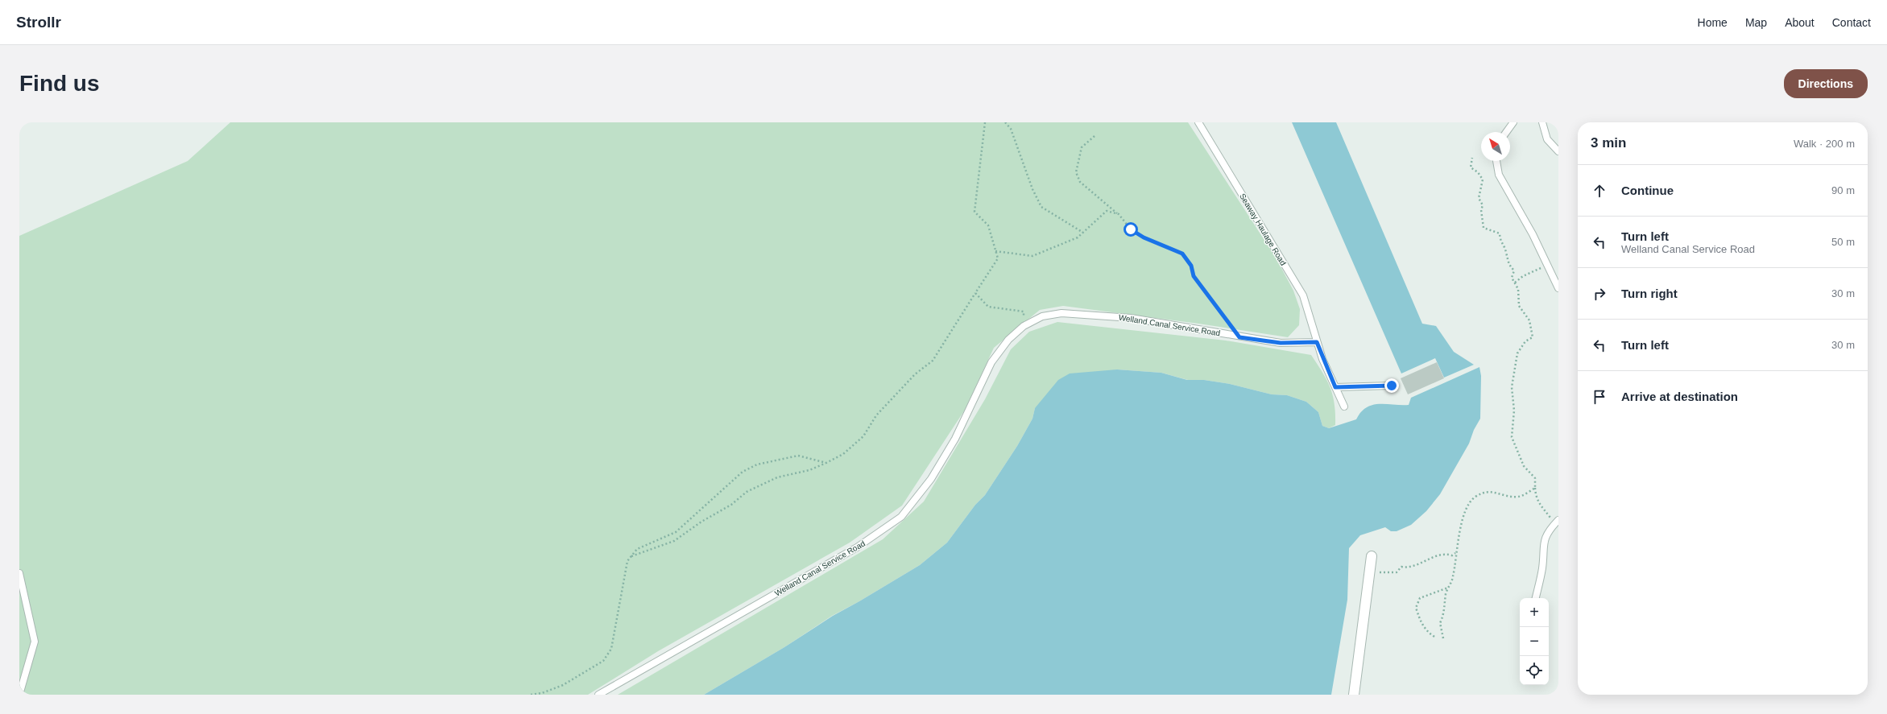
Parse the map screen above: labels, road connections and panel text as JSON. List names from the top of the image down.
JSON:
{
  "streets": {
    "lane": ["Seaway Haulage Road", "Welland Canal Service Road"]
  },
  "crossings": [
    ["Seaway Haulage Road", "Welland Canal Service Road"]
  ],
  "north": "top left",
  "page": {
    "header": "Strollr",
    "nav": [
      "Home",
      "Map",
      "About",
      "Contact"
    ],
    "buttons": "Directions",
    "title": "Find us",
    "heading": ["3 min", "Walk · 200 m"],
    "list": [
      ["Continue", "90 m"],
      ["Turn left", "Welland Canal Service Road", "50 m"],
      ["Turn right", "30 m"],
      ["Turn left", "30 m"],
      "Arrive at destination"
    ],
    "map_buttons": ["+", "−"]
  }
}
